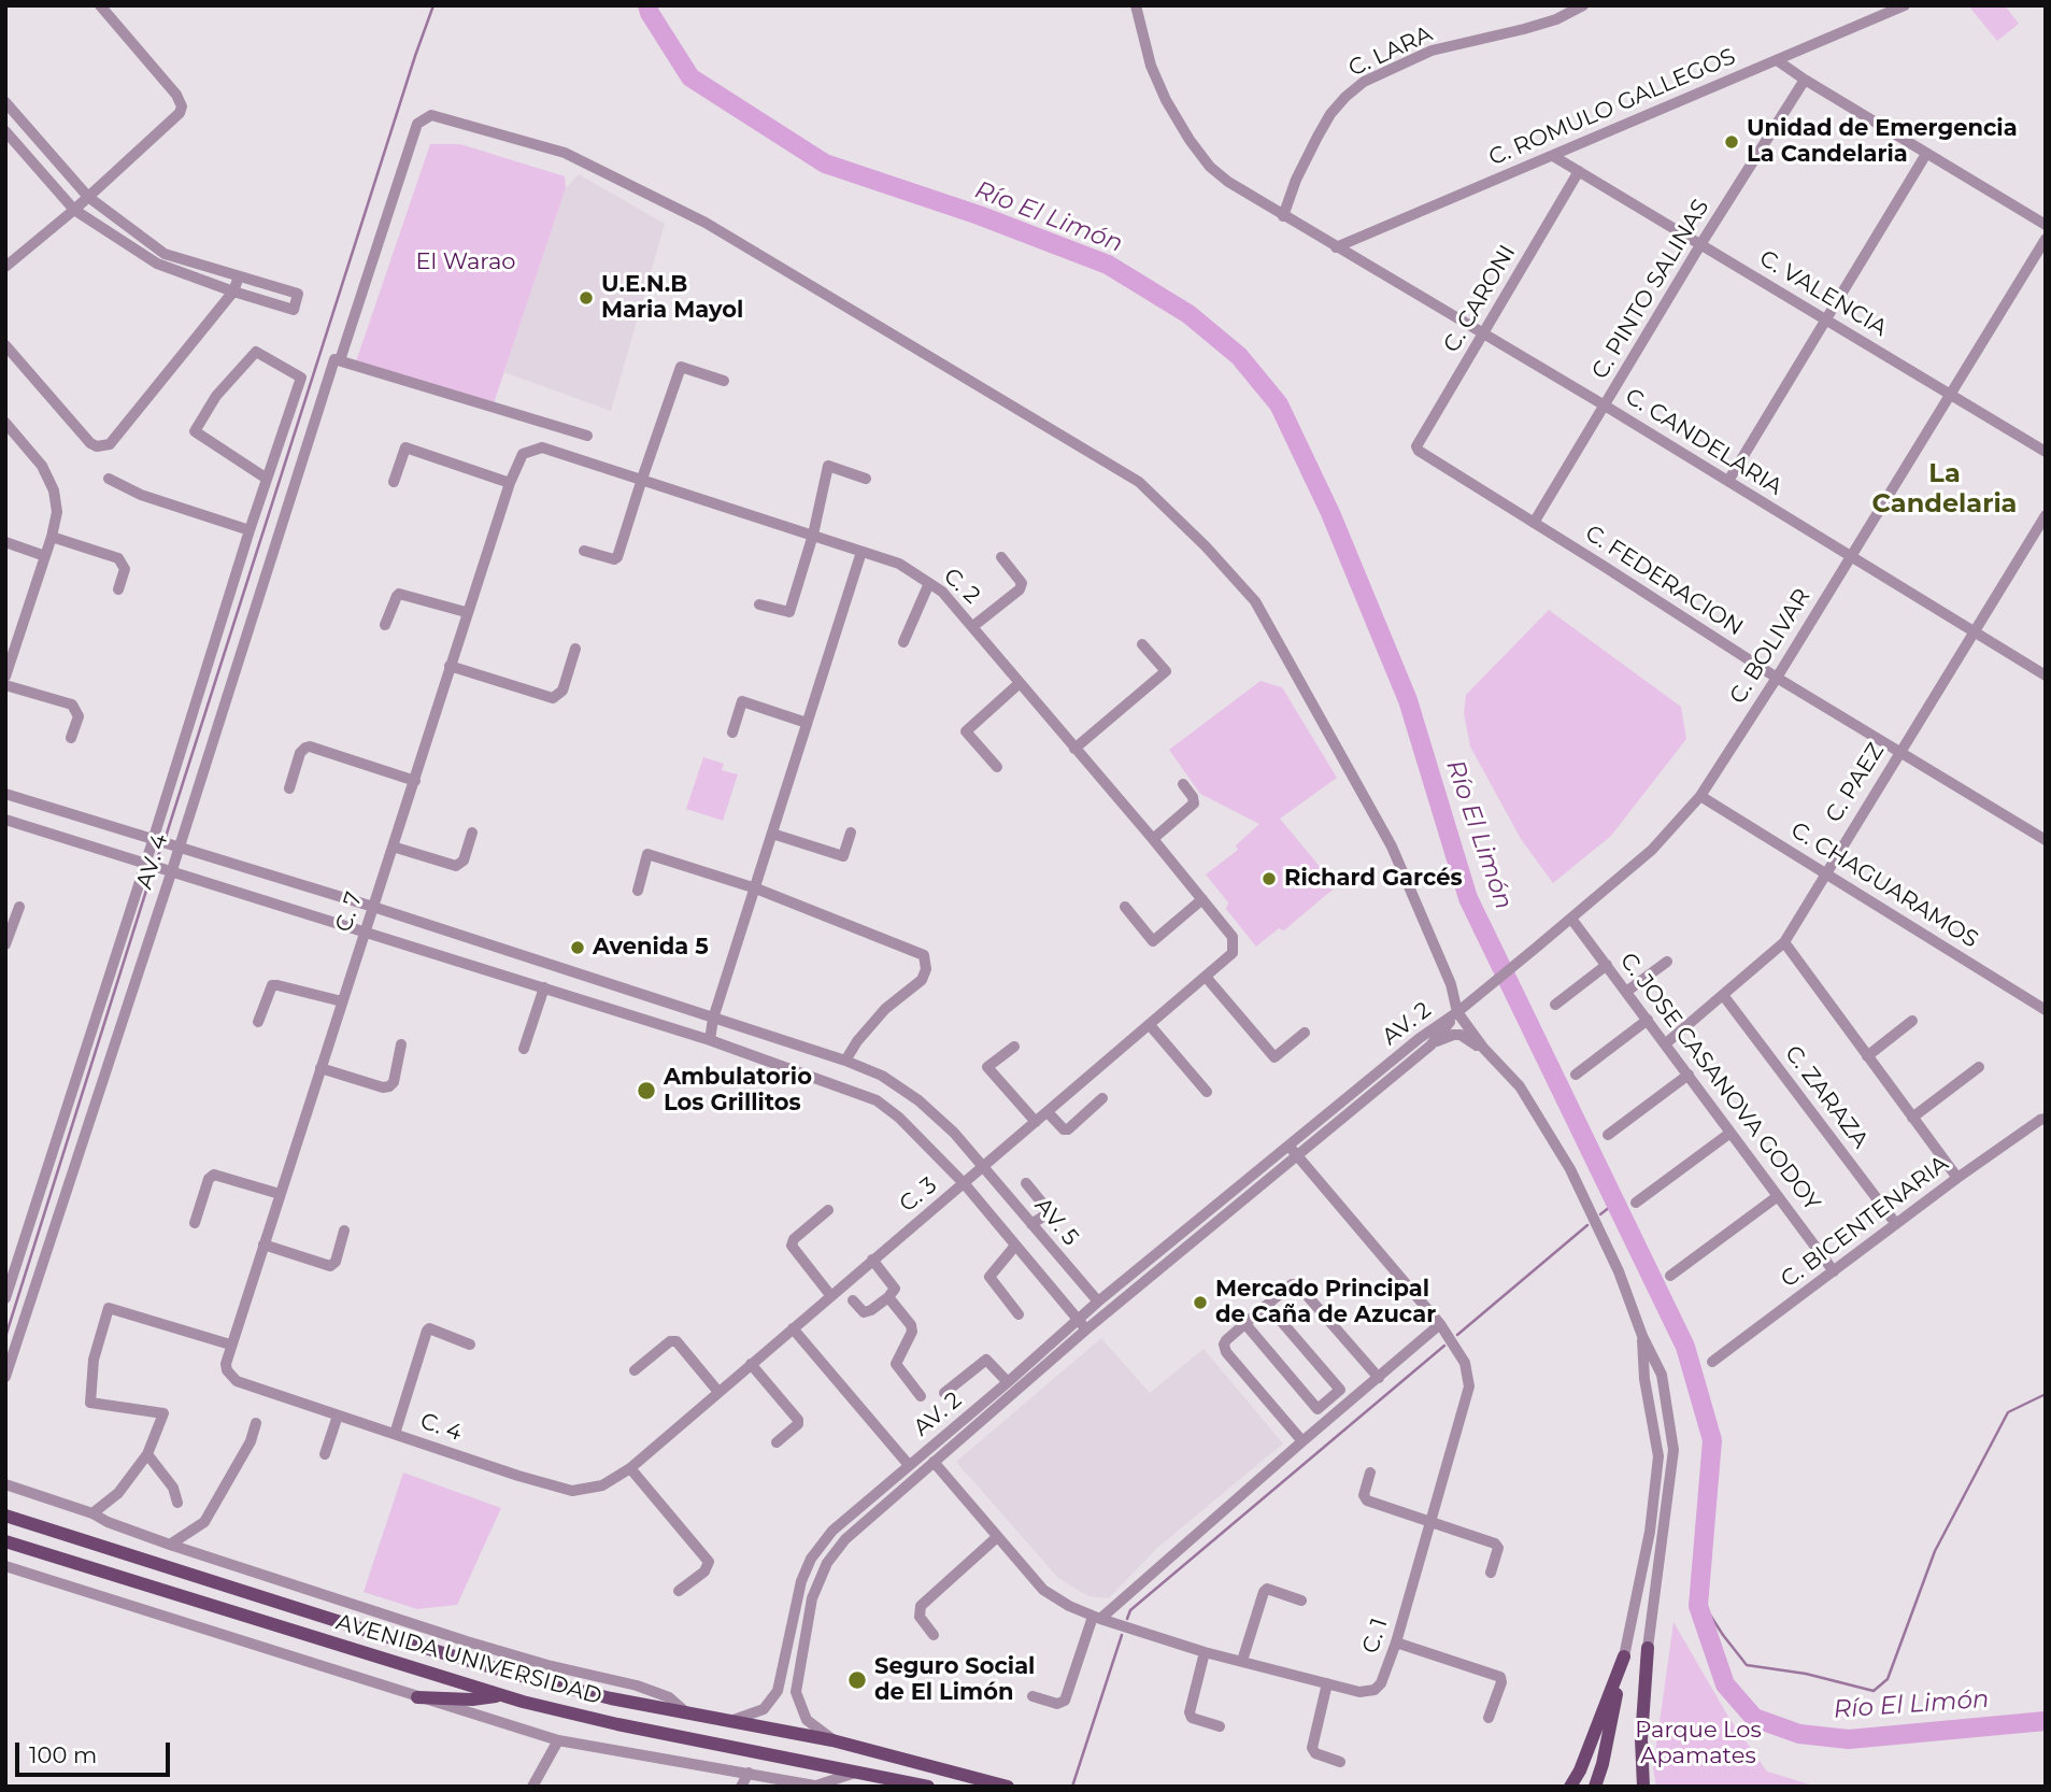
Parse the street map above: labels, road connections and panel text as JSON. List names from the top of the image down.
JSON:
{
  "streets": {
    "main road": ["AVENIDA UNIVERSIDAD"],
    "street": [
      "C. LARA",
      "C. ROMULO GALLEGOS",
      "C. PINTO SALINAS",
      "C. VALENCIA",
      "C. CARONI",
      "C. CANDELARIA",
      "C. FEDERACION",
      "C. 2",
      "C. BOLIVAR",
      "C. PAEZ",
      "AV. 4",
      "C. CHAGUARAMOS",
      "C. 7",
      "AV. 2",
      "C. JOSE CASANOVA GODOY",
      "C. ZARAZA",
      "C. 3",
      "AV. 5",
      "C. BICENTENARIA",
      "C. 4",
      "C. 1"
    ]
  },
  "crossings": [
    ["C. ROMULO GALLEGOS", "C. VALENCIA"],
    ["C. ROMULO GALLEGOS", "C. CANDELARIA"],
    ["C. PINTO SALINAS", "C. VALENCIA"],
    ["C. PINTO SALINAS", "C. CANDELARIA"],
    ["C. PINTO SALINAS", "C. FEDERACION"],
    ["C. VALENCIA", "C. CARONI"],
    ["C. VALENCIA", "C. BOLIVAR"],
    ["C. CARONI", "C. CANDELARIA"],
    ["C. CARONI", "C. FEDERACION"],
    ["C. CANDELARIA", "C. BOLIVAR"],
    ["C. CANDELARIA", "C. PAEZ"],
    ["C. FEDERACION", "C. BOLIVAR"],
    ["C. FEDERACION", "C. PAEZ"],
    ["C. 2", "C. 7"],
    ["C. 2", "C. 3"],
    ["C. BOLIVAR", "AV. 4"],
    ["C. BOLIVAR", "C. CHAGUARAMOS"],
    ["C. BOLIVAR", "AV. 2"],
    ["C. BOLIVAR", "C. JOSE CASANOVA GODOY"],
    ["C. PAEZ", "C. CHAGUARAMOS"],
    ["C. PAEZ", "C. JOSE CASANOVA GODOY"],
    ["C. PAEZ", "C. ZARAZA"],
    ["AV. 4", "AV. 2"],
    ["C. 7", "C. 4"],
    ["AV. 2", "AV. 5"],
    ["AV. 2", "C. 1"],
    ["AV. 2", "AVENIDA UNIVERSIDAD"],
    ["C. JOSE CASANOVA GODOY", "C. BICENTENARIA"],
    ["C. ZARAZA", "C. BICENTENARIA"],
    ["C. 3", "AV. 5"],
    ["C. 3", "C. 4"]
  ],
  "districts": ["La Candelaria"],
  "water": ["Río El Limón"],
  "parks": ["El Warao", "Parque Los Apamates"],
  "places": [
    "Unidad de Emergencia La Candelaria",
    "U.E.N.B Maria Mayol",
    "Richard Garcés",
    "Avenida 5",
    "Ambulatorio Los Grillitos",
    "Mercado Principal de Caña de Azucar",
    "Seguro Social de El Limón"
  ],
  "scale_bar": "100 m"
}
